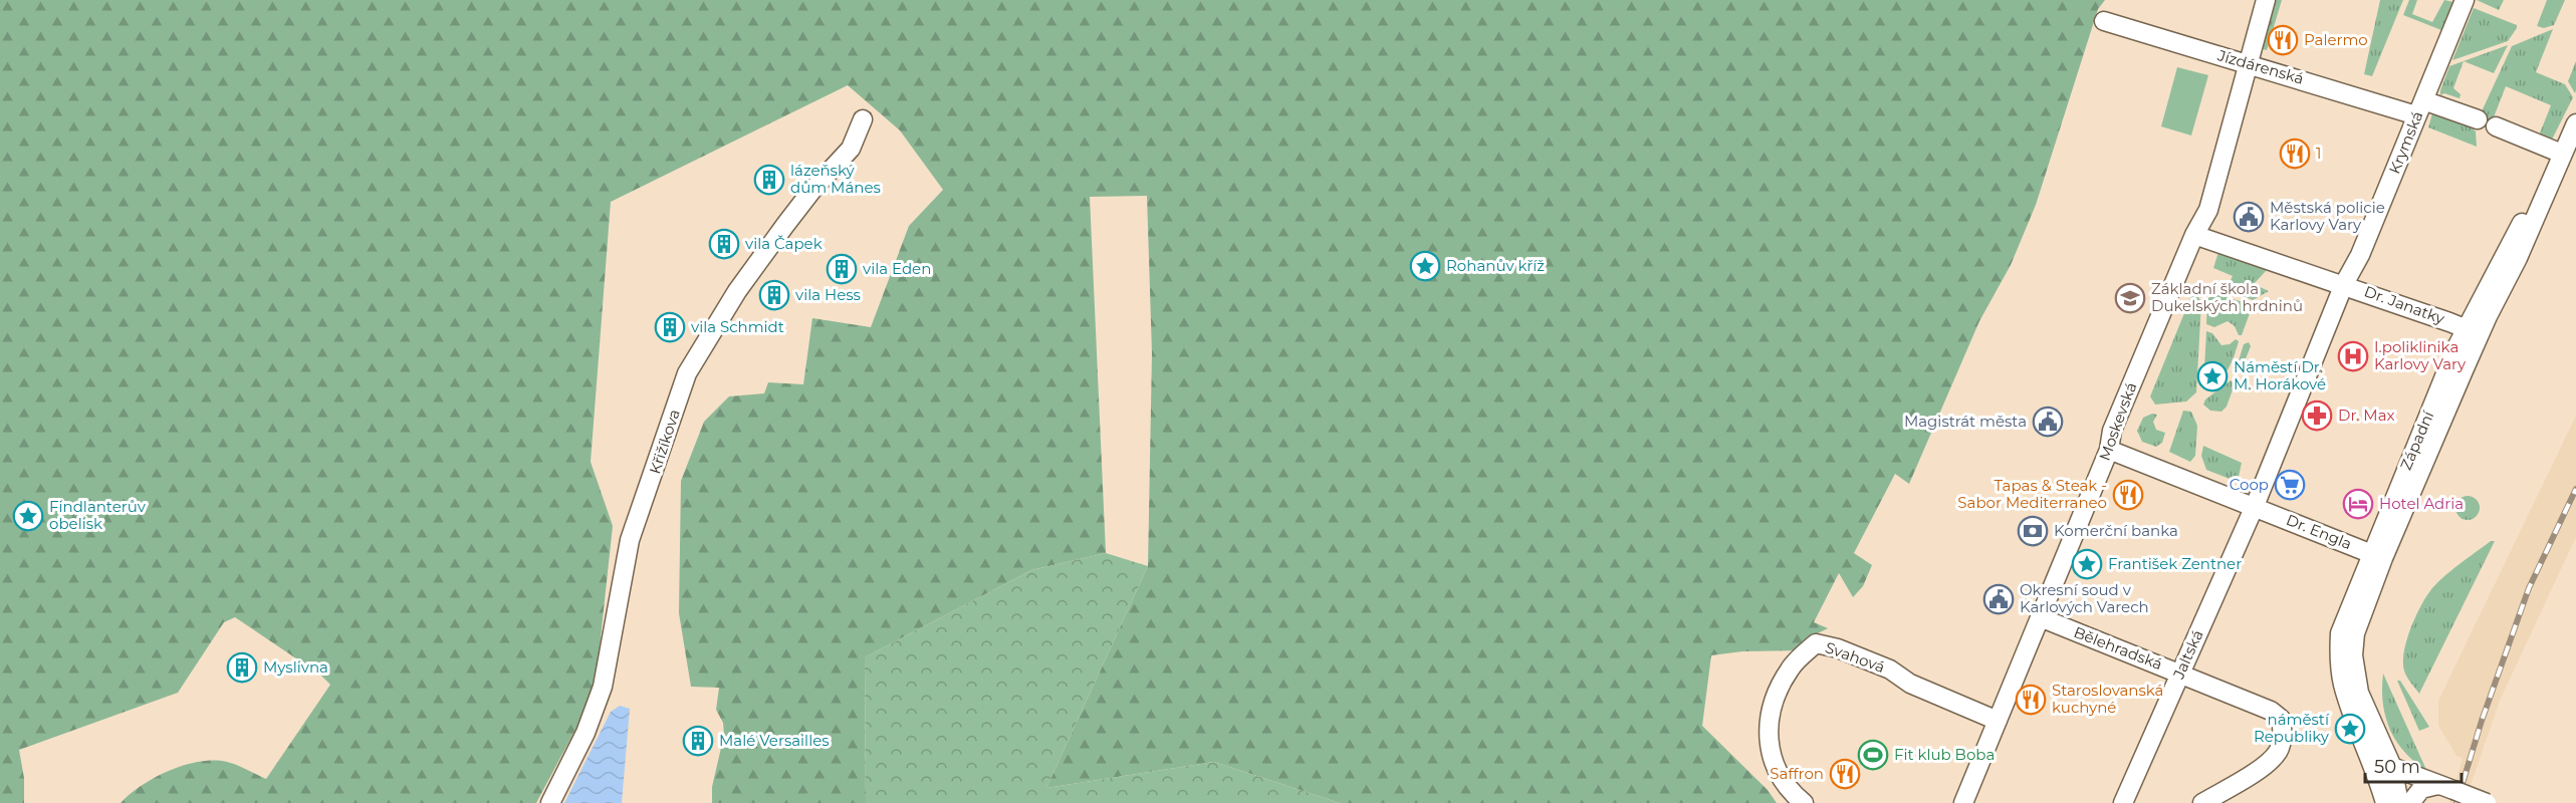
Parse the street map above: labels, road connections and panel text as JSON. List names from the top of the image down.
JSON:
{
  "streets": {
    "street": [
      "Jízdárenská",
      "Krymská",
      "Dr. Janatky",
      "Moskevská",
      "Západní",
      "Křižíkova",
      "Dr. Engla",
      "Bělehradská",
      "Jaltská",
      "Svahová"
    ]
  },
  "crossings": [
    ["Jízdárenská", "Krymská"],
    ["Jízdárenská", "Moskevská"],
    ["Krymská", "Dr. Janatky"],
    ["Dr. Janatky", "Západní"],
    ["Moskevská", "Bělehradská"],
    ["Moskevská", "Svahová"],
    ["Západní", "Dr. Engla"],
    ["Dr. Engla", "Jaltská"],
    ["Bělehradská", "Jaltská"]
  ],
  "places": {
    "restaurant": [
      "Palermo",
      "1",
      "Tapas & Steak - Sabor Mediterraneo",
      "Staroslovanská kuchyné",
      "Saffron"
    ],
    "building": [
      "lázeňský dům Mánes",
      "vila Čapek",
      "vila Eden",
      "vila Hess",
      "vila Schmidt",
      "Myslivna",
      "Malé Versailles"
    ],
    "public building": ["Městská policie Karlovy Vary", "Magistrát města", "Okresní soud v Karlových Varech"],
    "place": [
      "Rohanův kříž",
      "Náměstí Dr. M. Horákové",
      "Findlanterův obelisk",
      "František Zentner",
      "náměstí Republiky"
    ],
    "school or university": ["Základní škola Dukelských hrdninů"],
    "hospital": ["I.poliklinika Karlovy Vary"],
    "pharmacy": ["Dr. Max"],
    "supermarket": ["Coop"],
    "hotel": ["Hotel Adria"],
    "bank": ["Komerční banka"],
    "sports": ["Fit klub Boba"]
  },
  "scale_bar": "50 m"
}
